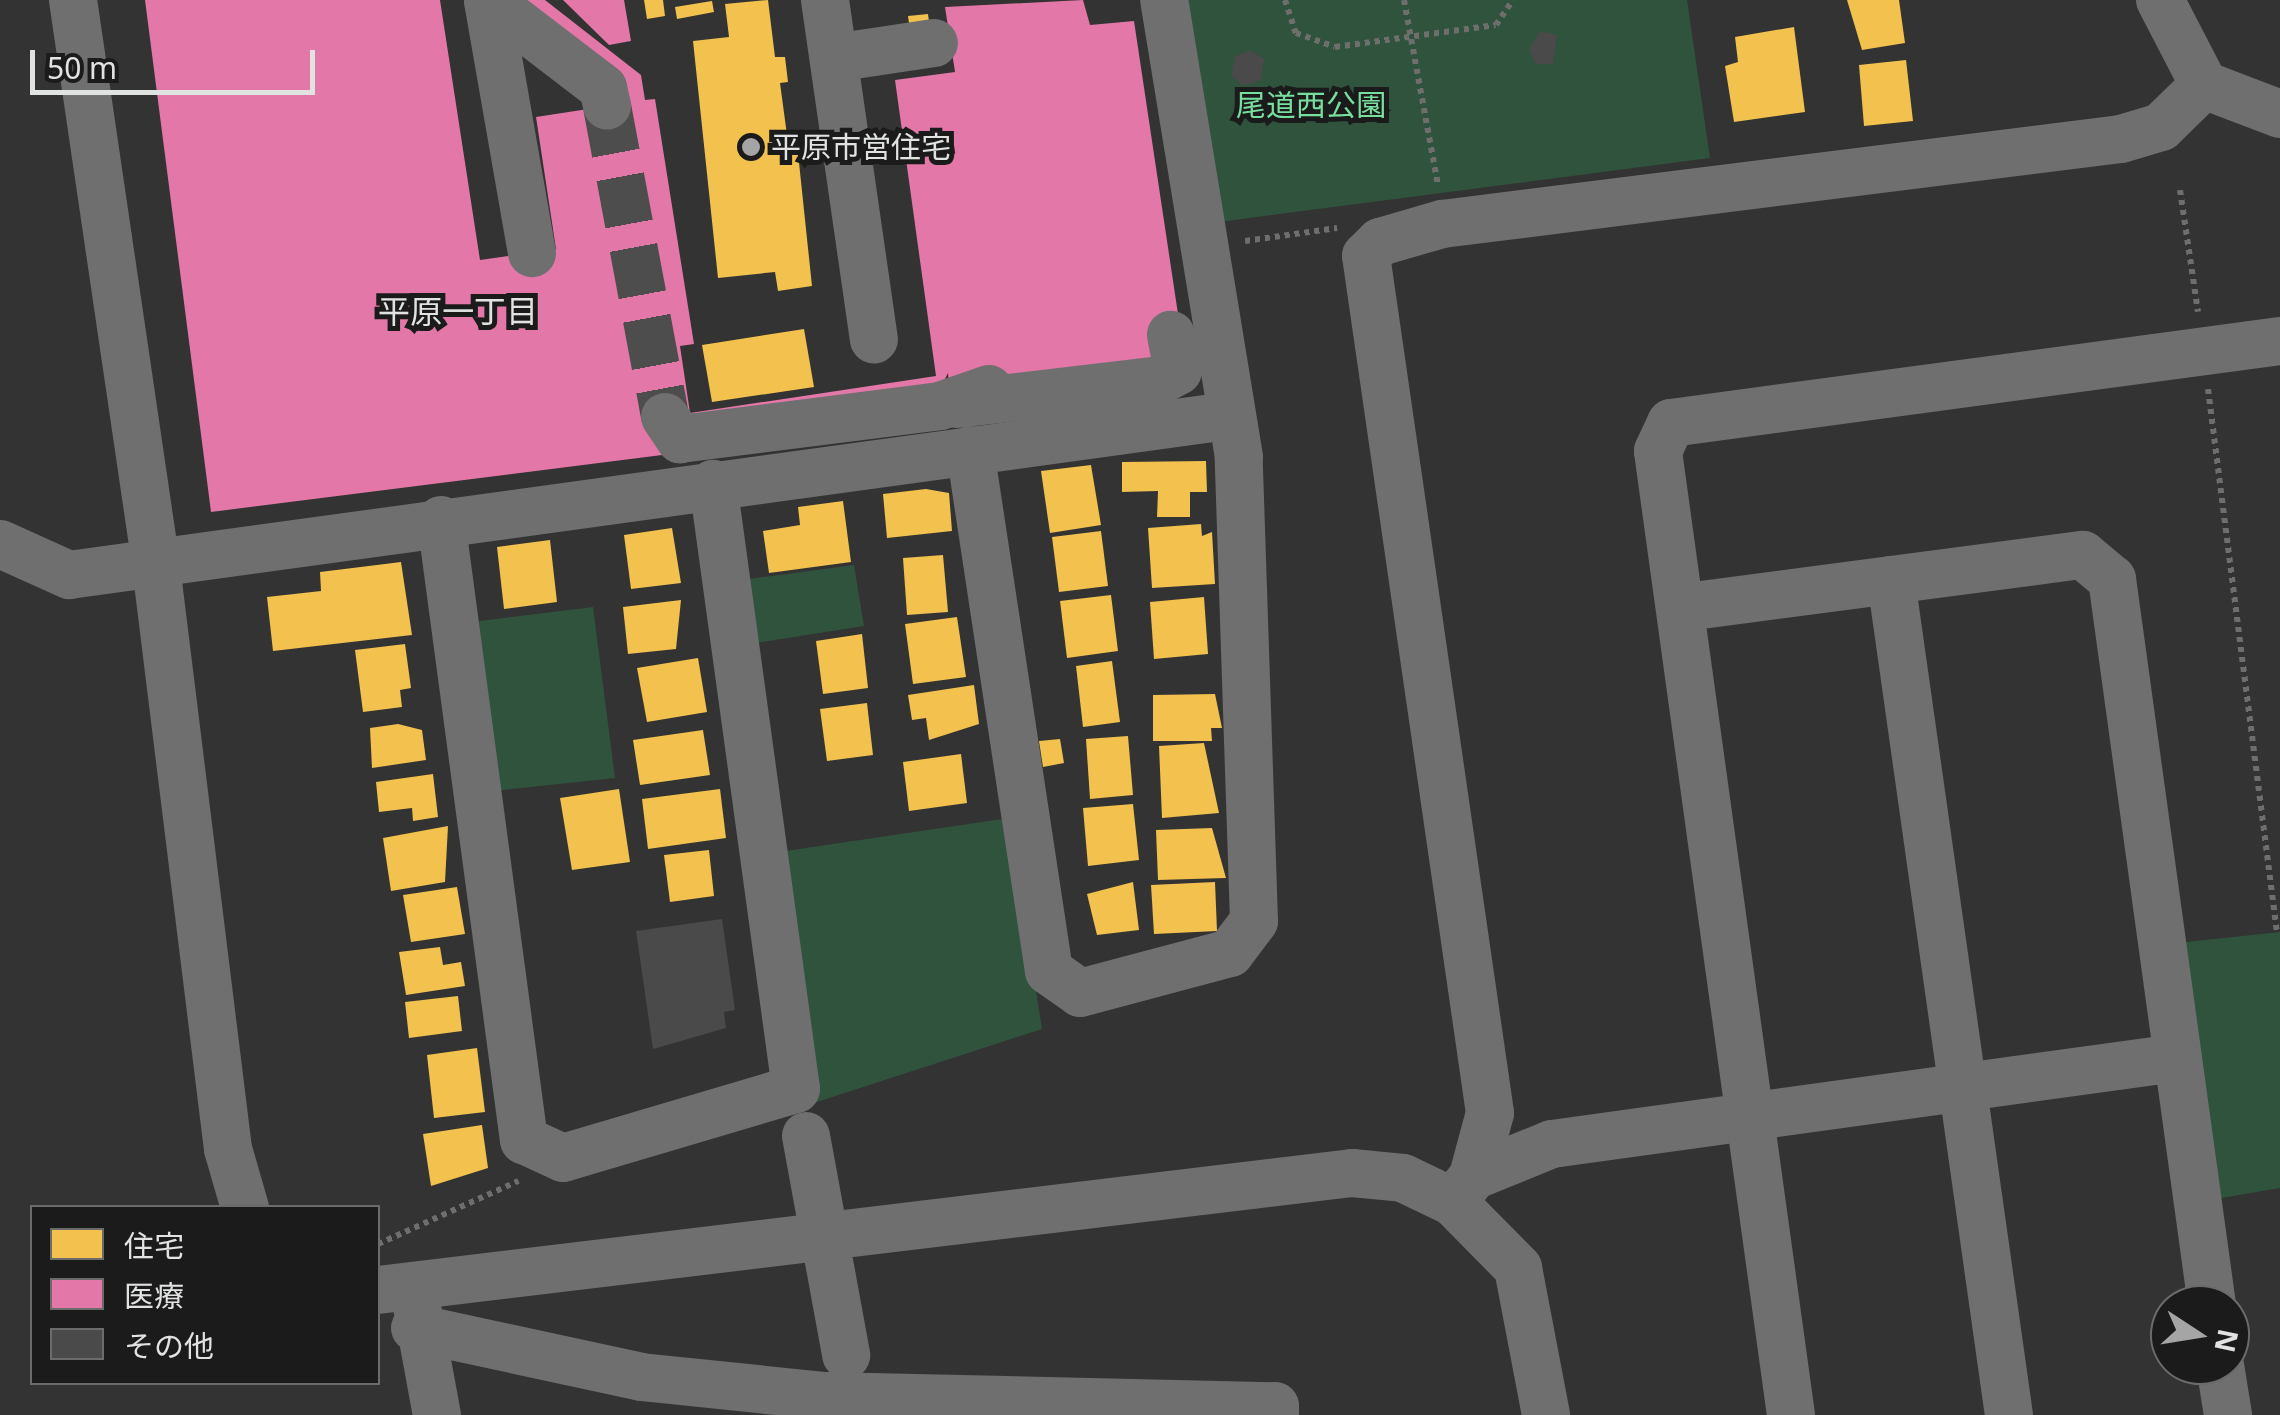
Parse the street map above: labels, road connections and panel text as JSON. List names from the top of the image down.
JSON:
{
  "districts": ["平原一丁目"],
  "parks": ["尾道西公園"],
  "places": ["平原市営住宅"],
  "legend": ["住宅", "医療", "その他"],
  "scale_bar": "50 m",
  "north": "right"
}
